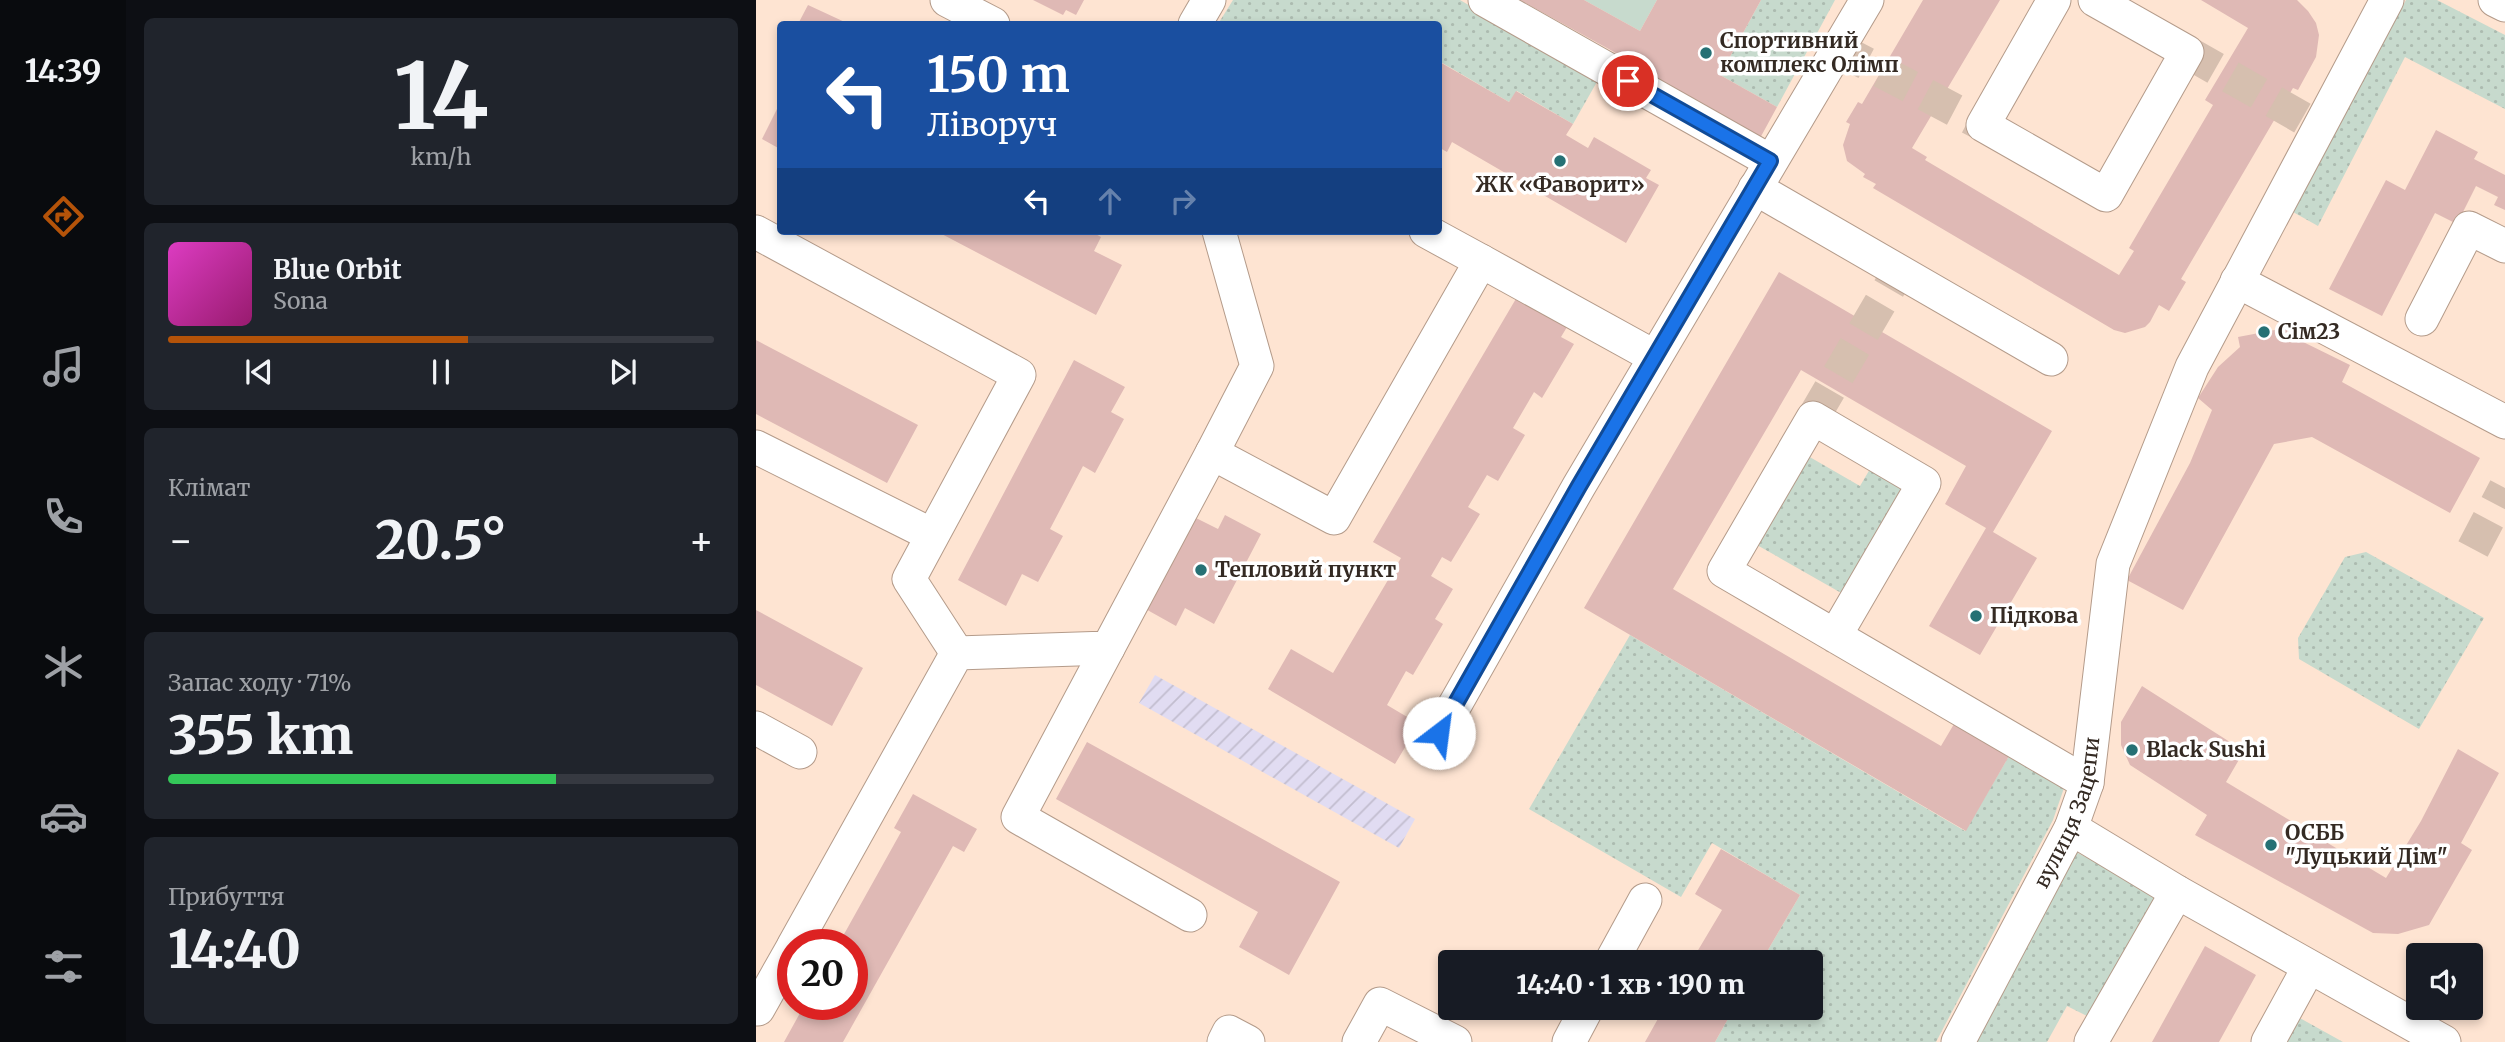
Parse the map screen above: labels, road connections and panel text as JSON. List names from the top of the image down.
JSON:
{
  "streets": {
    "street": ["вулиця Зацепи"]
  },
  "places": [
    "Спортивний комплекс Олімп",
    "ЖК «Фаворит»",
    "Сім23",
    "Тепловий пункт",
    "Підкова",
    "Black Sushi",
    "ОСББ \"Луцький Дім\""
  ],
  "page": {
    "tabs": "14:39",
    "tile": [
      ["14", "km/h"],
      "Клімат",
      ["Запас ходу · 71%", "355 km"],
      ["Прибуття", "14:40"]
    ],
    "turn": ["150 m", "Ліворуч"],
    "song": ["Blue Orbit", "Sona"],
    "heat": ["−", "20.5°", "+"],
    "limit": "20",
    "trip": "14:40 · 1 хв · 190 m"
  }
}
